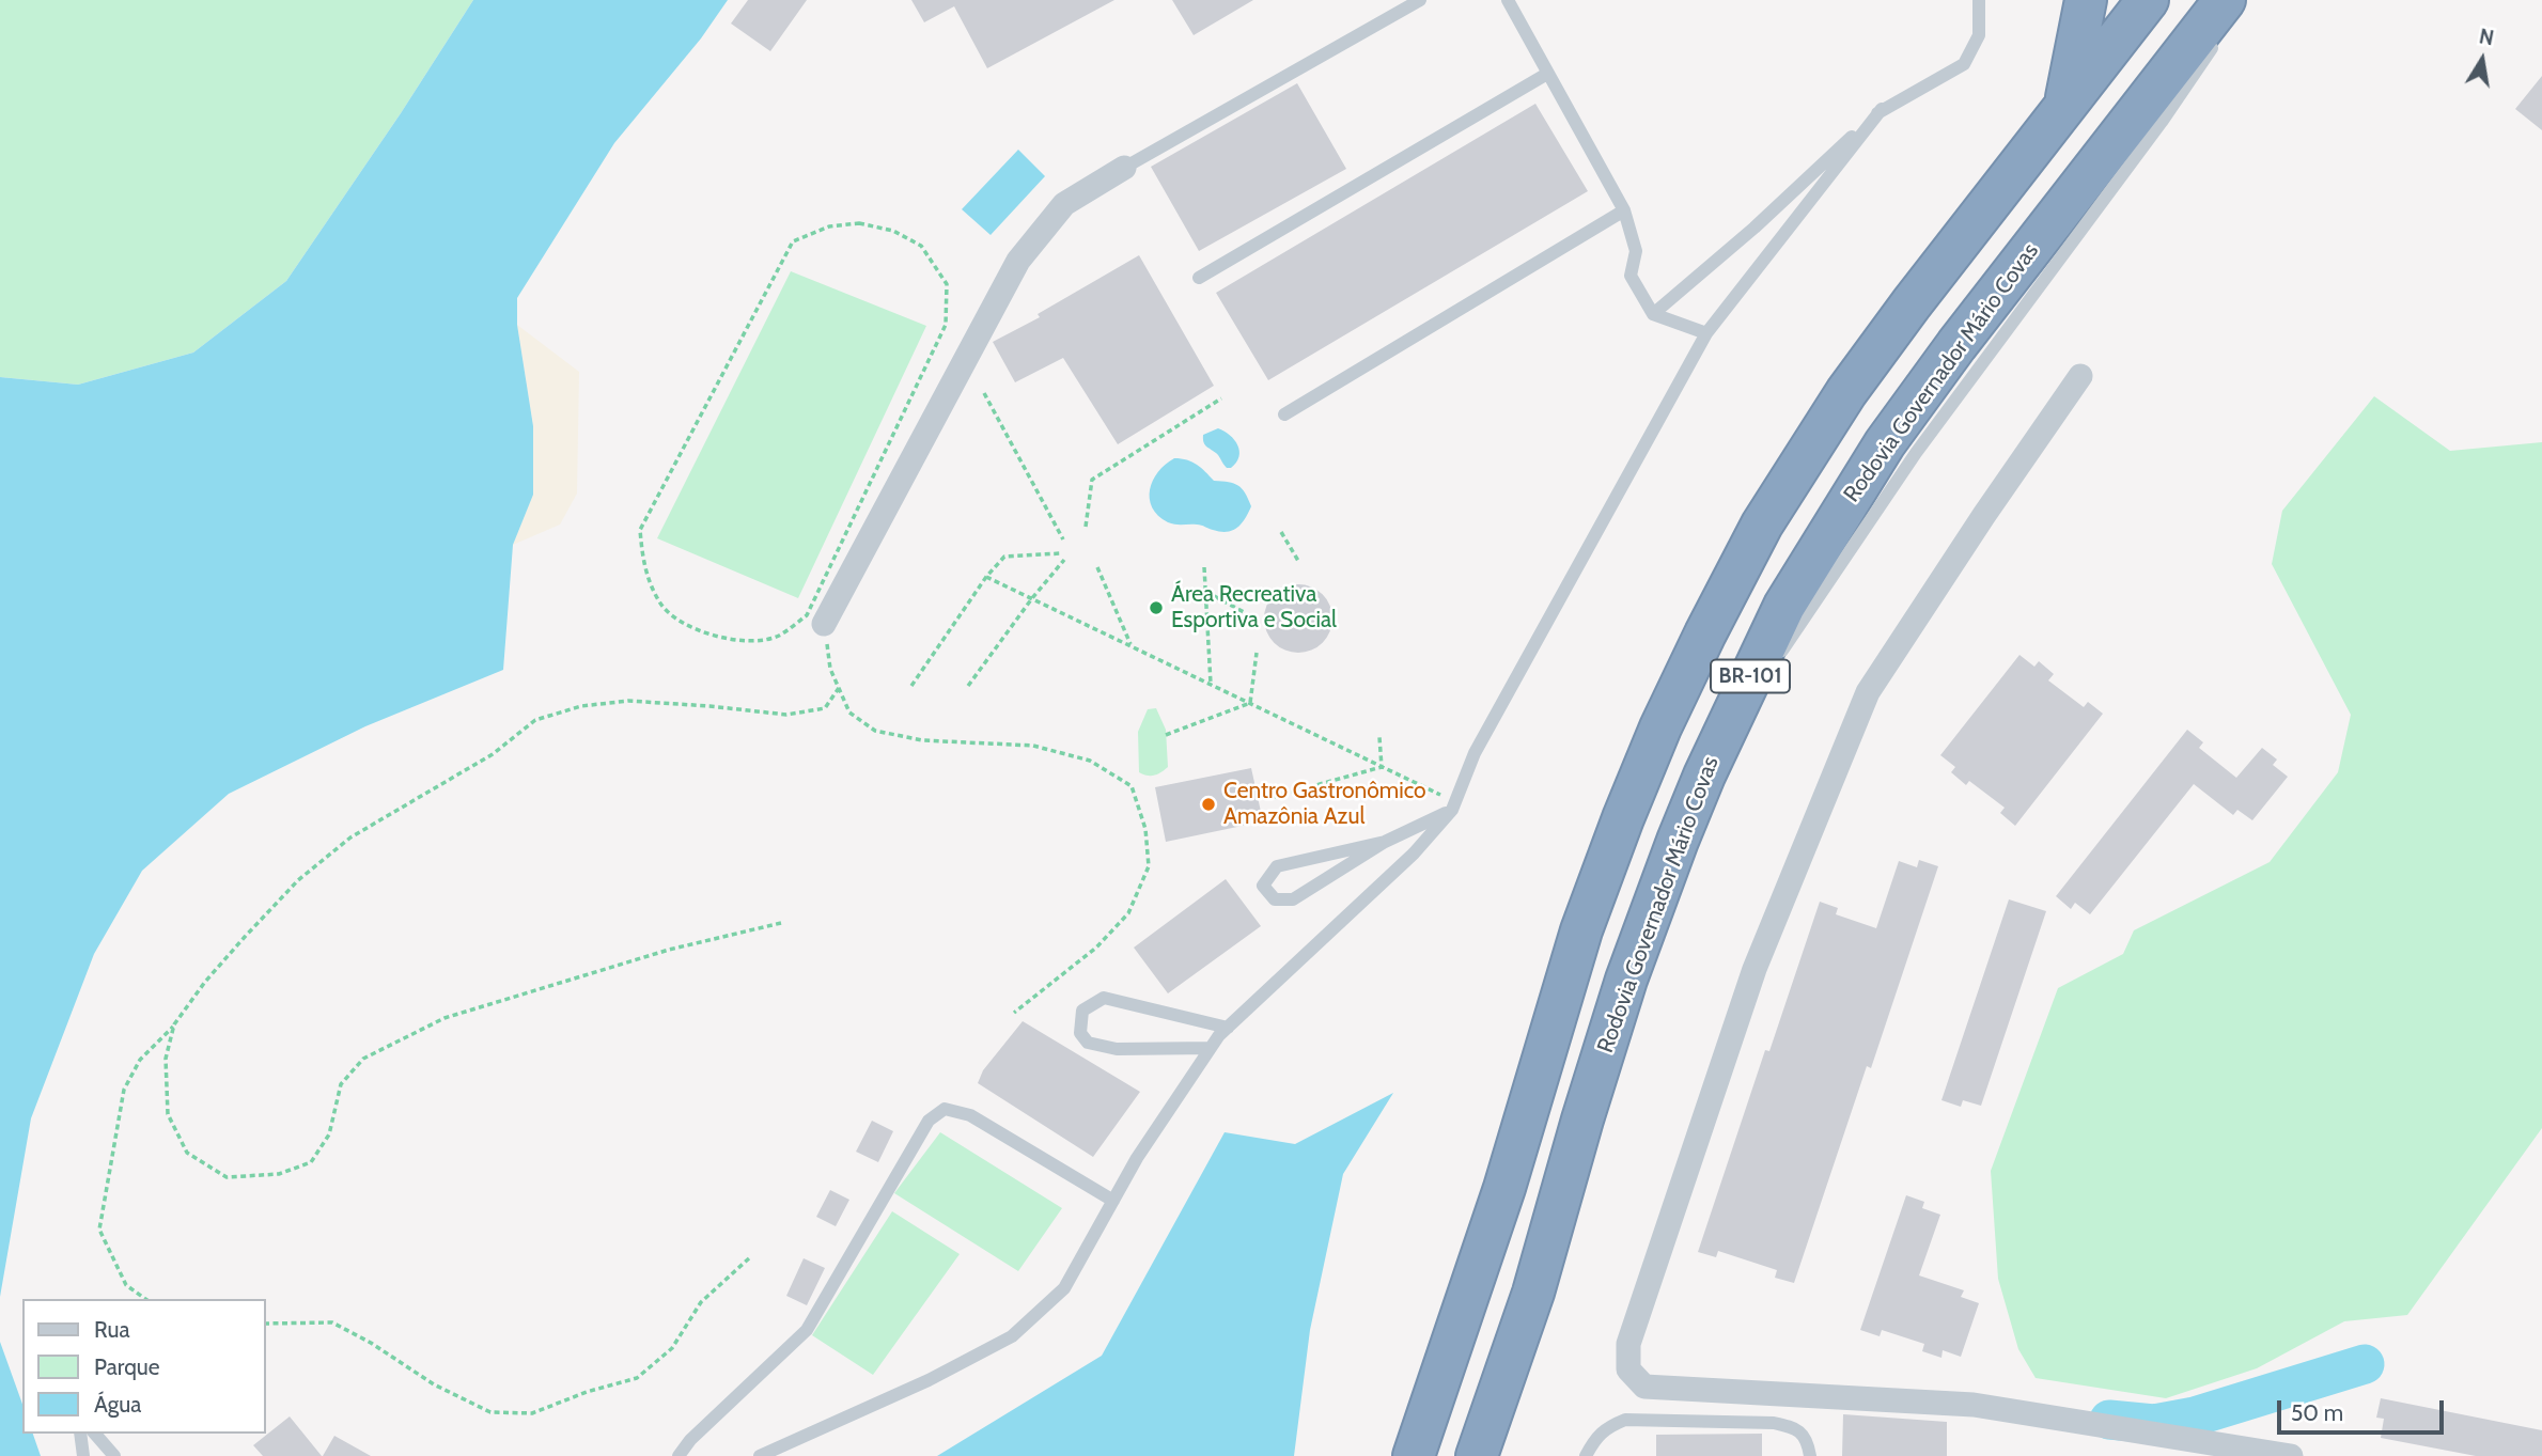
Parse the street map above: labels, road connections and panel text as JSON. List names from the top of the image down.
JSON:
{
  "streets": {
    "highway": ["Rodovia Governador Mário Covas", "BR-101"]
  },
  "places": ["Área Recreativa Esportiva e Social", "Centro Gastronômico Amazônia Azul"],
  "legend": ["Rua", "Parque", "Água"],
  "scale_bar": "50 m",
  "north": "top"
}
